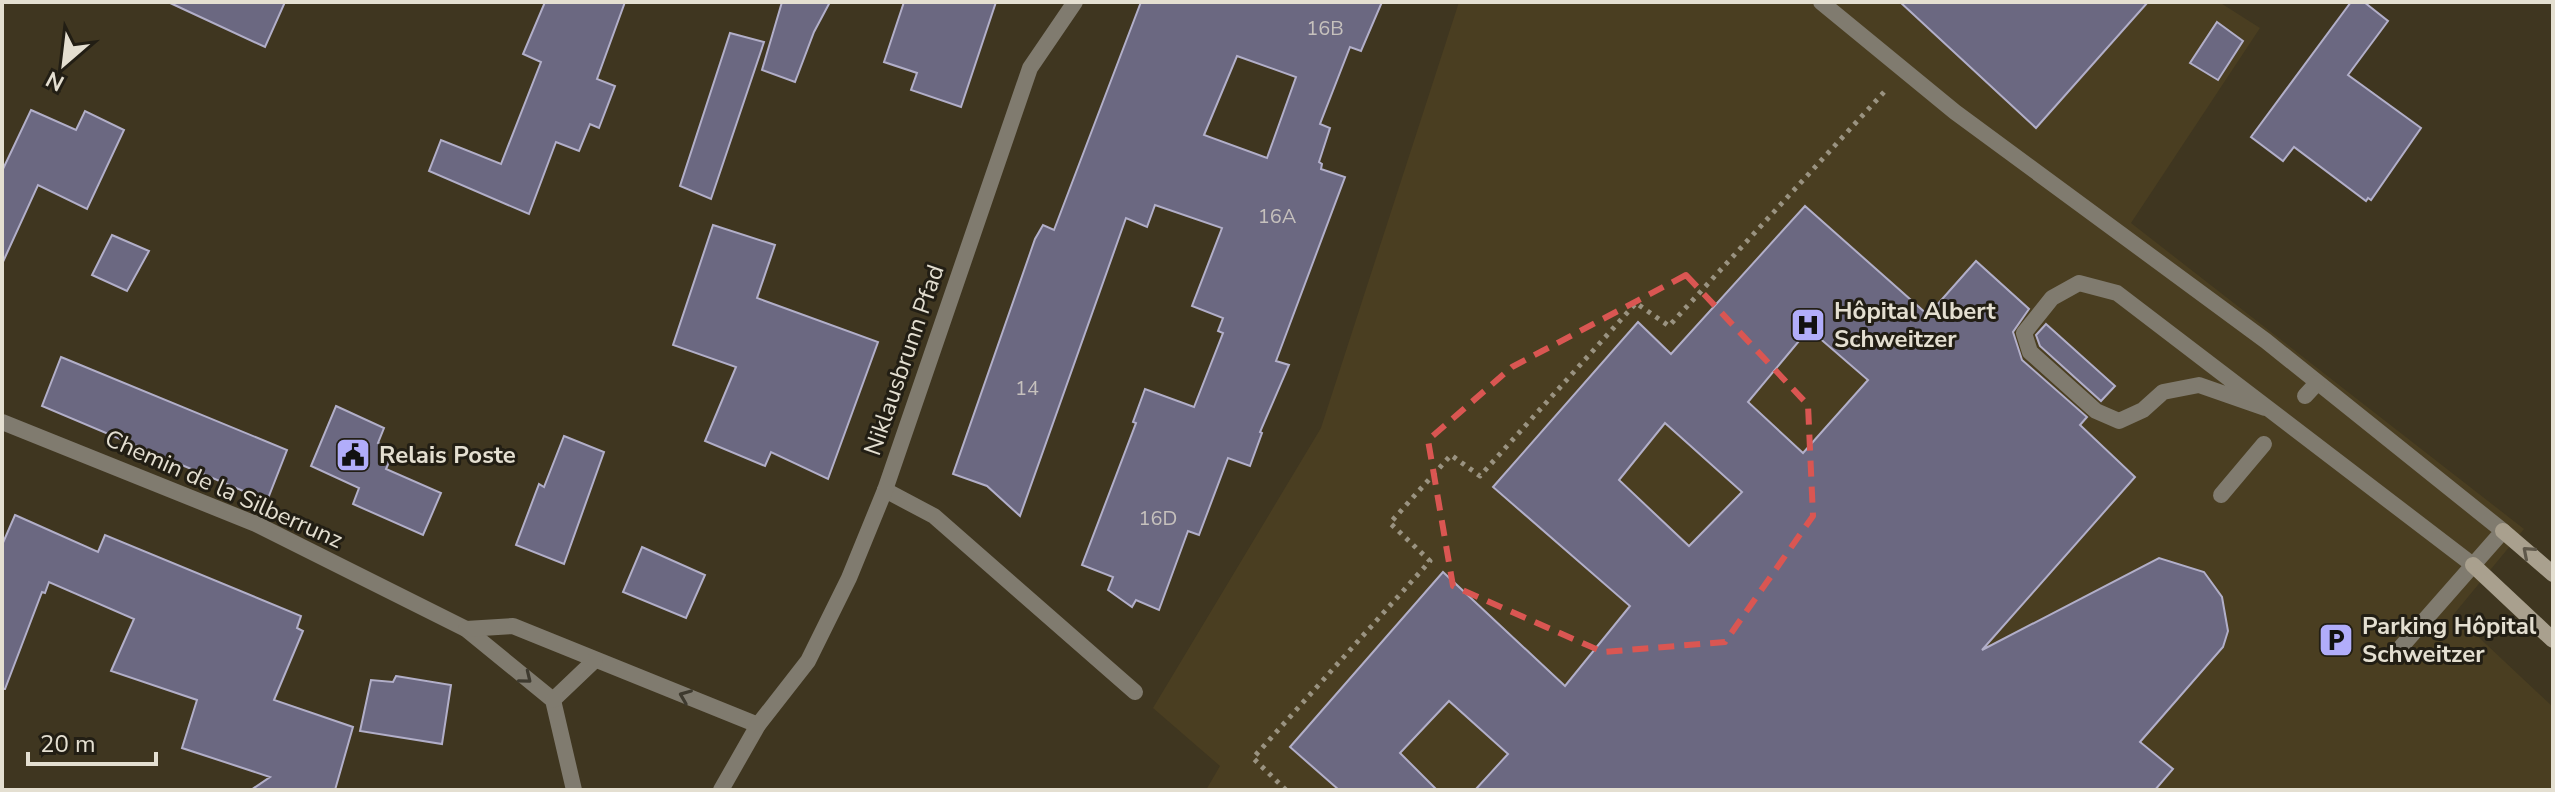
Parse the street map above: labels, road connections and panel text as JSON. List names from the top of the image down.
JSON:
{
  "streets": {
    "street": ["Niklausbrunn Pfad", "Chemin de la Silberrunz"]
  },
  "places": {
    "hospital": ["Hôpital Albert Schweitzer"],
    "public building": ["Relais Poste"],
    "parking": ["Parking Hôpital Schweitzer"]
  },
  "house_numbers": [
    "16B",
    "16A",
    "14",
    "16D"
  ],
  "scale_bar": "20 m",
  "north": "bottom left"
}
